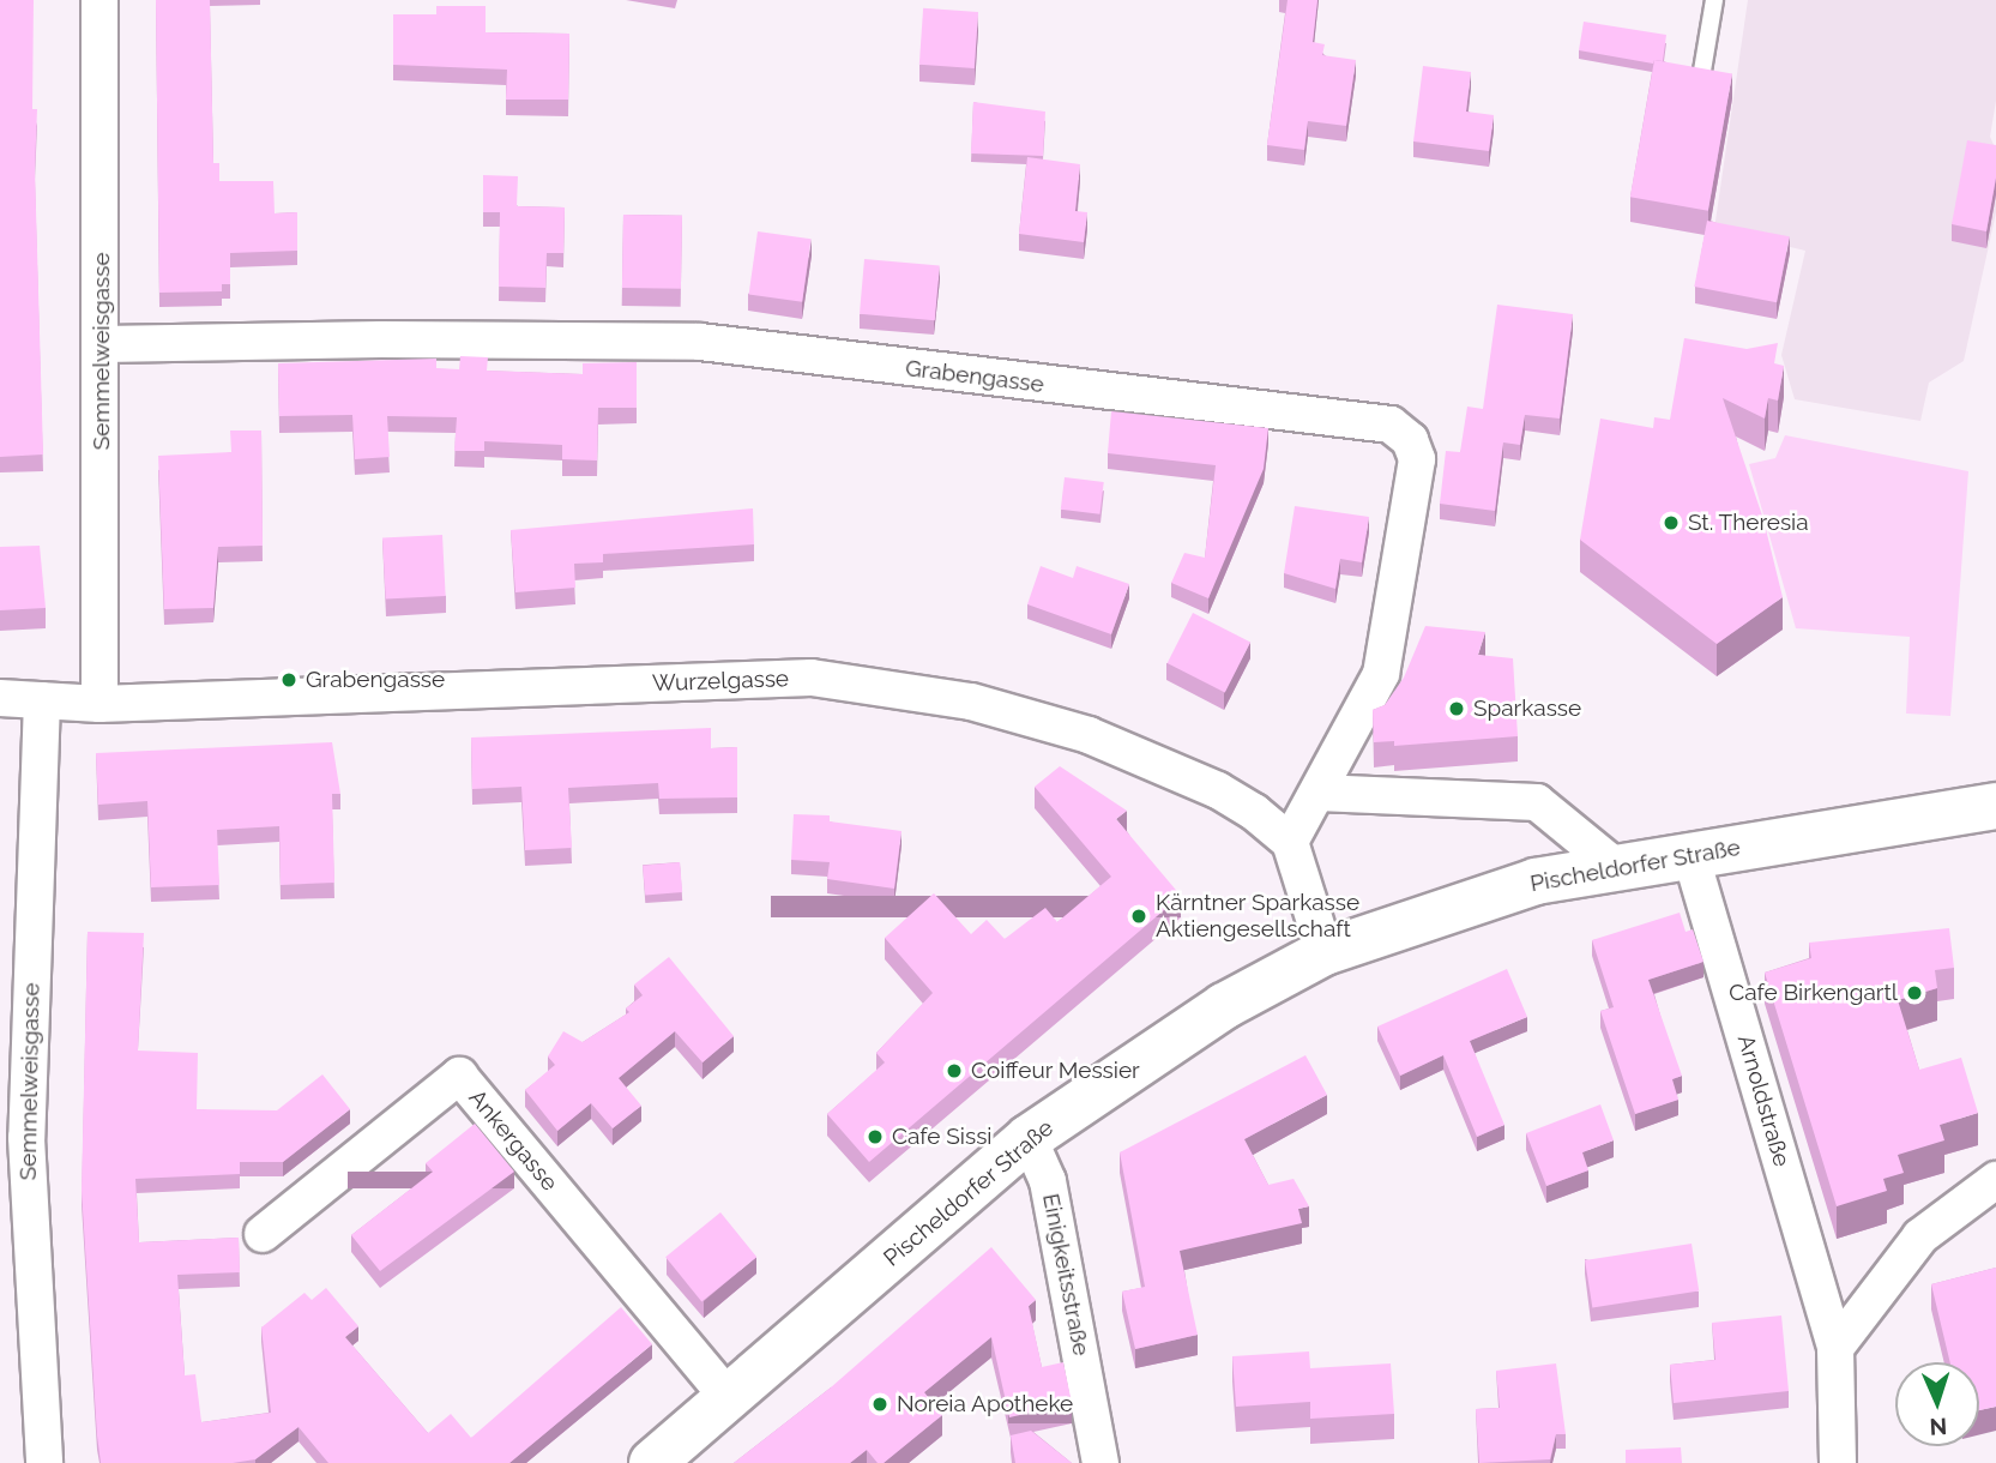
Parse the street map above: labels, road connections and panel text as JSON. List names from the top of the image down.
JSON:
{
  "streets": {
    "main road": ["Pischeldorfer Straße"],
    "street": [
      "Semmelweisgasse",
      "Grabengasse",
      "Wurzelgasse",
      "Arnoldstraße",
      "Ankergasse",
      "Einigkeitsstraße"
    ]
  },
  "crossings": [
    ["Semmelweisgasse", "Grabengasse"],
    ["Semmelweisgasse", "Wurzelgasse"],
    ["Grabengasse", "Wurzelgasse"],
    ["Pischeldorfer Straße", "Arnoldstraße"],
    ["Pischeldorfer Straße", "Ankergasse"],
    ["Pischeldorfer Straße", "Einigkeitsstraße"]
  ],
  "places": [
    "St. Theresia",
    "Grabengasse",
    "Sparkasse",
    "Kärntner Sparkasse Aktiengesellschaft",
    "Cafe Birkengartl",
    "Coiffeur Messier",
    "Cafe Sissi",
    "Noreia Apotheke"
  ],
  "north": "bottom"
}
